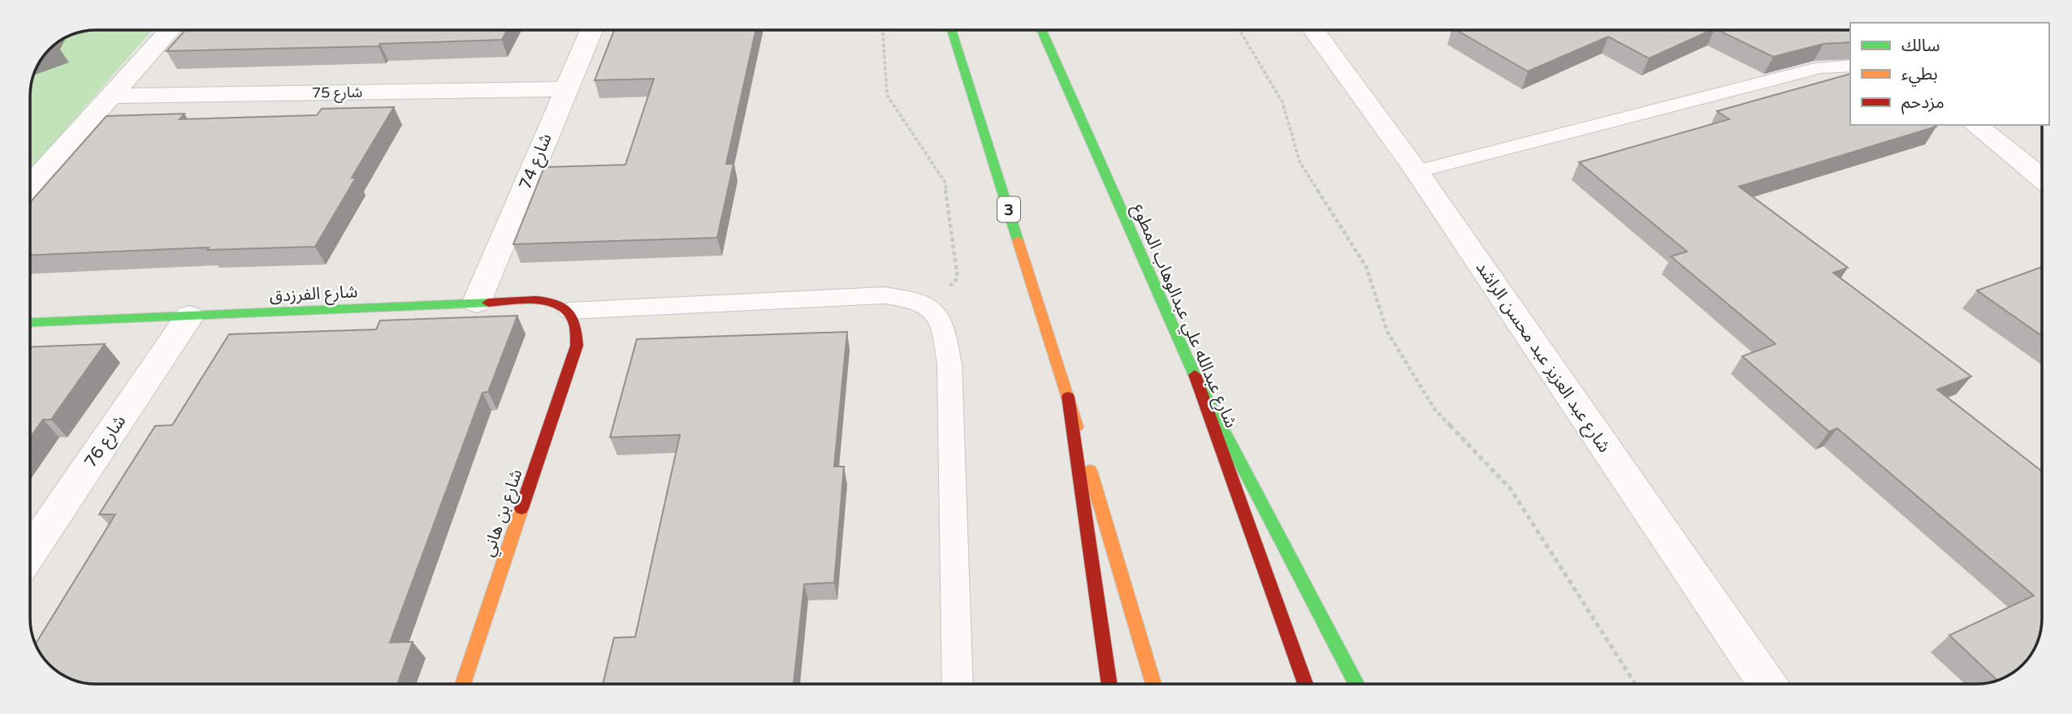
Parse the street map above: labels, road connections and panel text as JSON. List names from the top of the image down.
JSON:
{
  "streets": {
    "main road": [
      "3",
      "شارع الفرزدق",
      "شارع عبدالله علي عبدالوهاب المطوع",
      "شارع بن هاني"
    ],
    "street": [
      "شارع 75",
      "شارع 74",
      "شارع عبد العزيز عبد محسن الراشد",
      "شارع 76"
    ]
  },
  "crossings": [
    ["شارع 75", "شارع 74"],
    ["شارع 74", "شارع الفرزدق"],
    ["شارع الفرزدق", "شارع 76"],
    ["شارع الفرزدق", "شارع بن هاني"]
  ],
  "legend": ["سالك", "بطيء", "مزدحم"]
}
